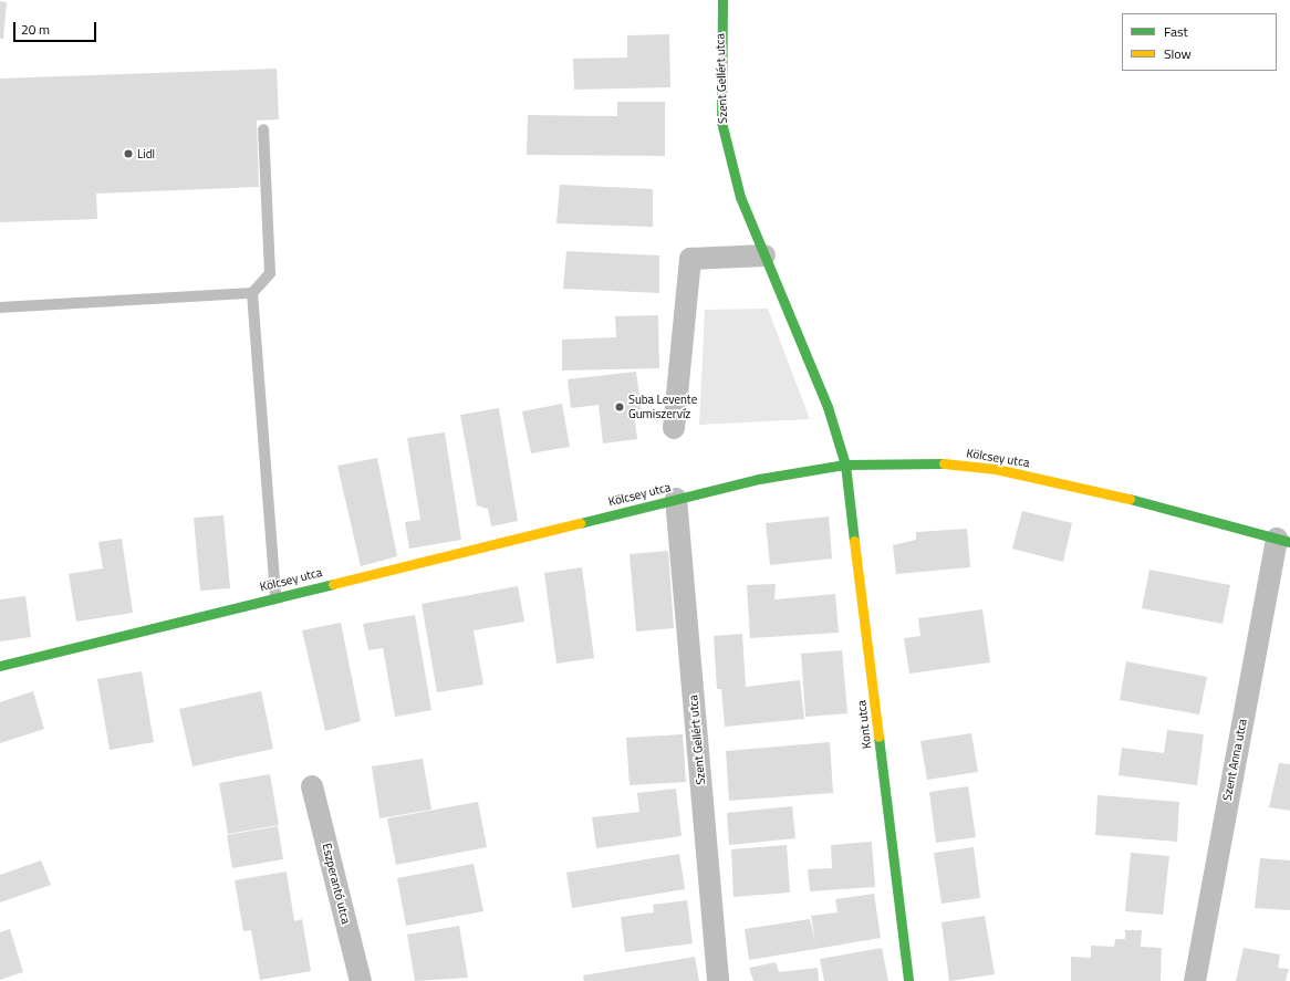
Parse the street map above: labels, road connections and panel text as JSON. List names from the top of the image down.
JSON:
{
  "streets": {
    "main road": ["Szent Gellért utca", "Kölcsey utca", "Kont utca"],
    "street": ["Szent Anna utca", "Eszperantó utca"]
  },
  "crossings": [
    ["Szent Gellért utca", "Kölcsey utca"],
    ["Szent Gellért utca", "Kont utca"],
    ["Kölcsey utca", "Kont utca"],
    ["Kölcsey utca", "Szent Anna utca"]
  ],
  "places": ["Lidl", "Suba Levente Gumiszervíz"],
  "legend": ["Fast", "Slow"],
  "scale_bar": "20 m"
}
